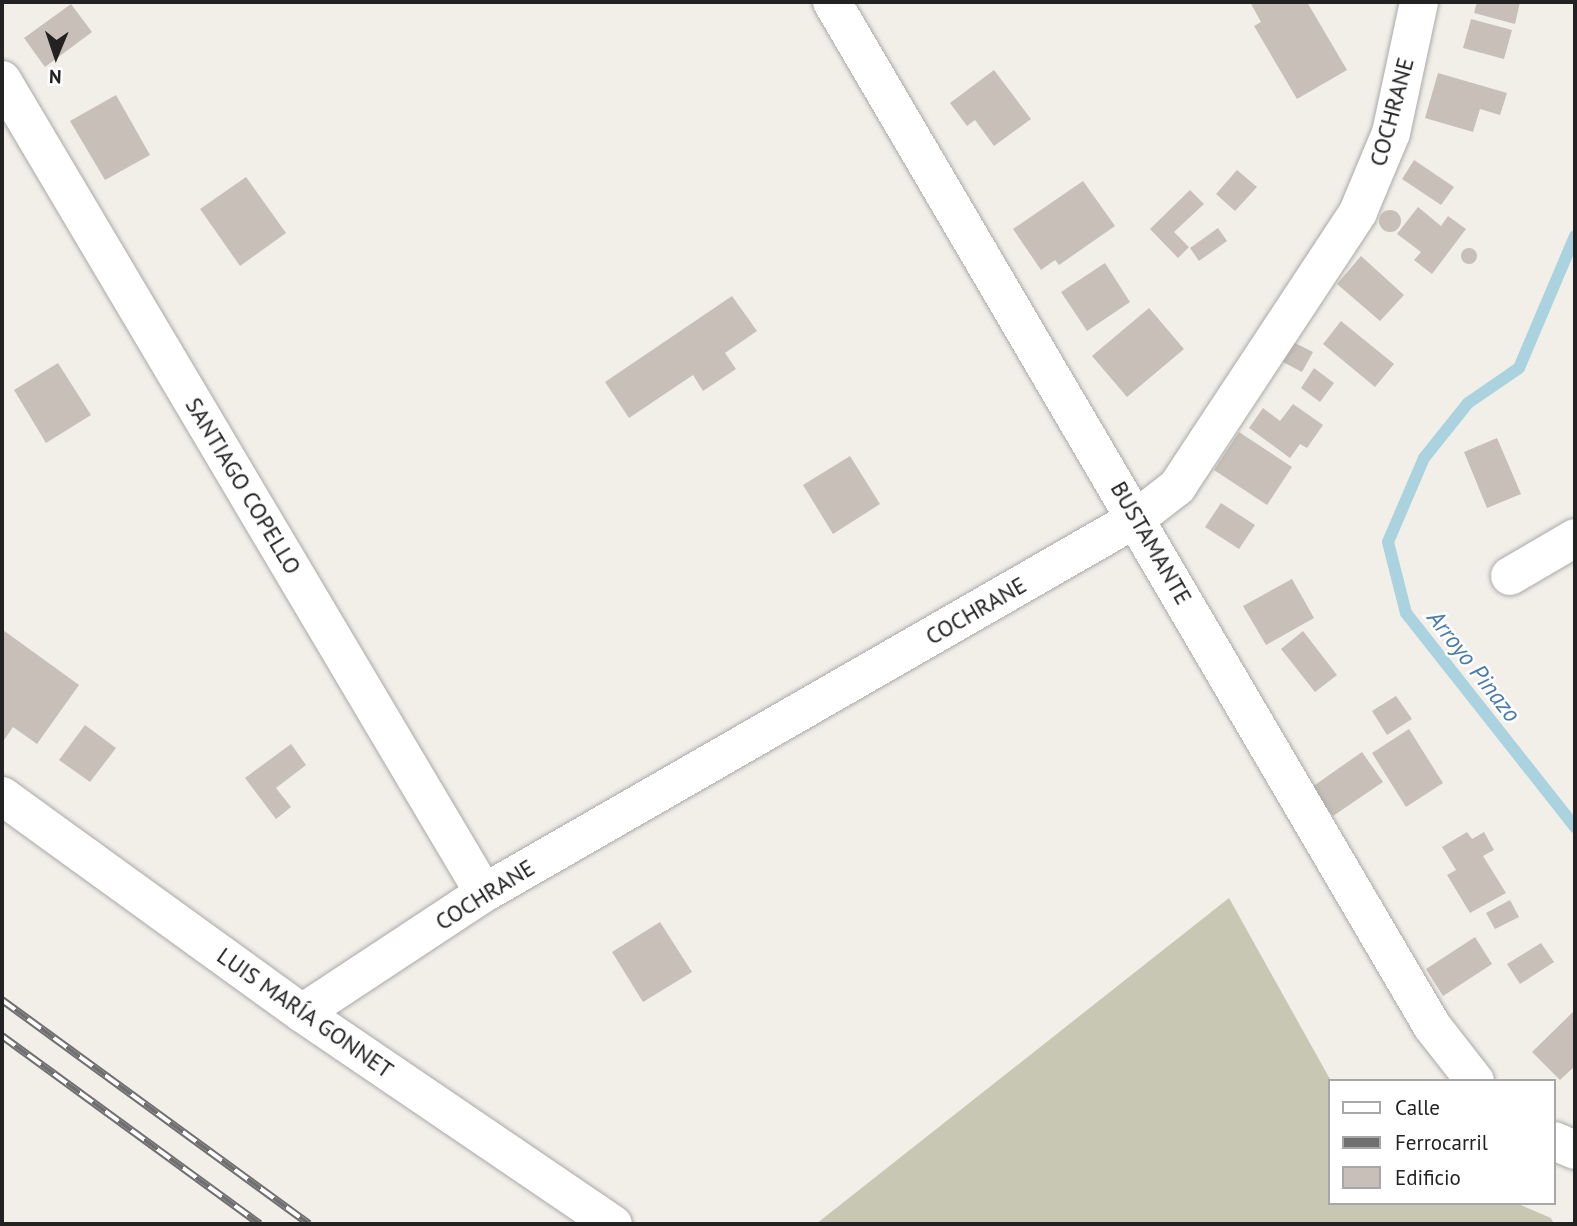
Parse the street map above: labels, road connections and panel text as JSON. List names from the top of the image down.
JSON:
{
  "streets": {
    "street": [
      "COCHRANE",
      "SANTIAGO COPELLO",
      "BUSTAMANTE",
      "LUIS MARÍA GONNET"
    ]
  },
  "crossings": [
    ["COCHRANE", "SANTIAGO COPELLO"],
    ["COCHRANE", "BUSTAMANTE"],
    ["COCHRANE", "LUIS MARÍA GONNET"]
  ],
  "water": ["Arroyo Pinazo"],
  "legend": ["Calle", "Ferrocarril", "Edificio"],
  "north": "bottom"
}
